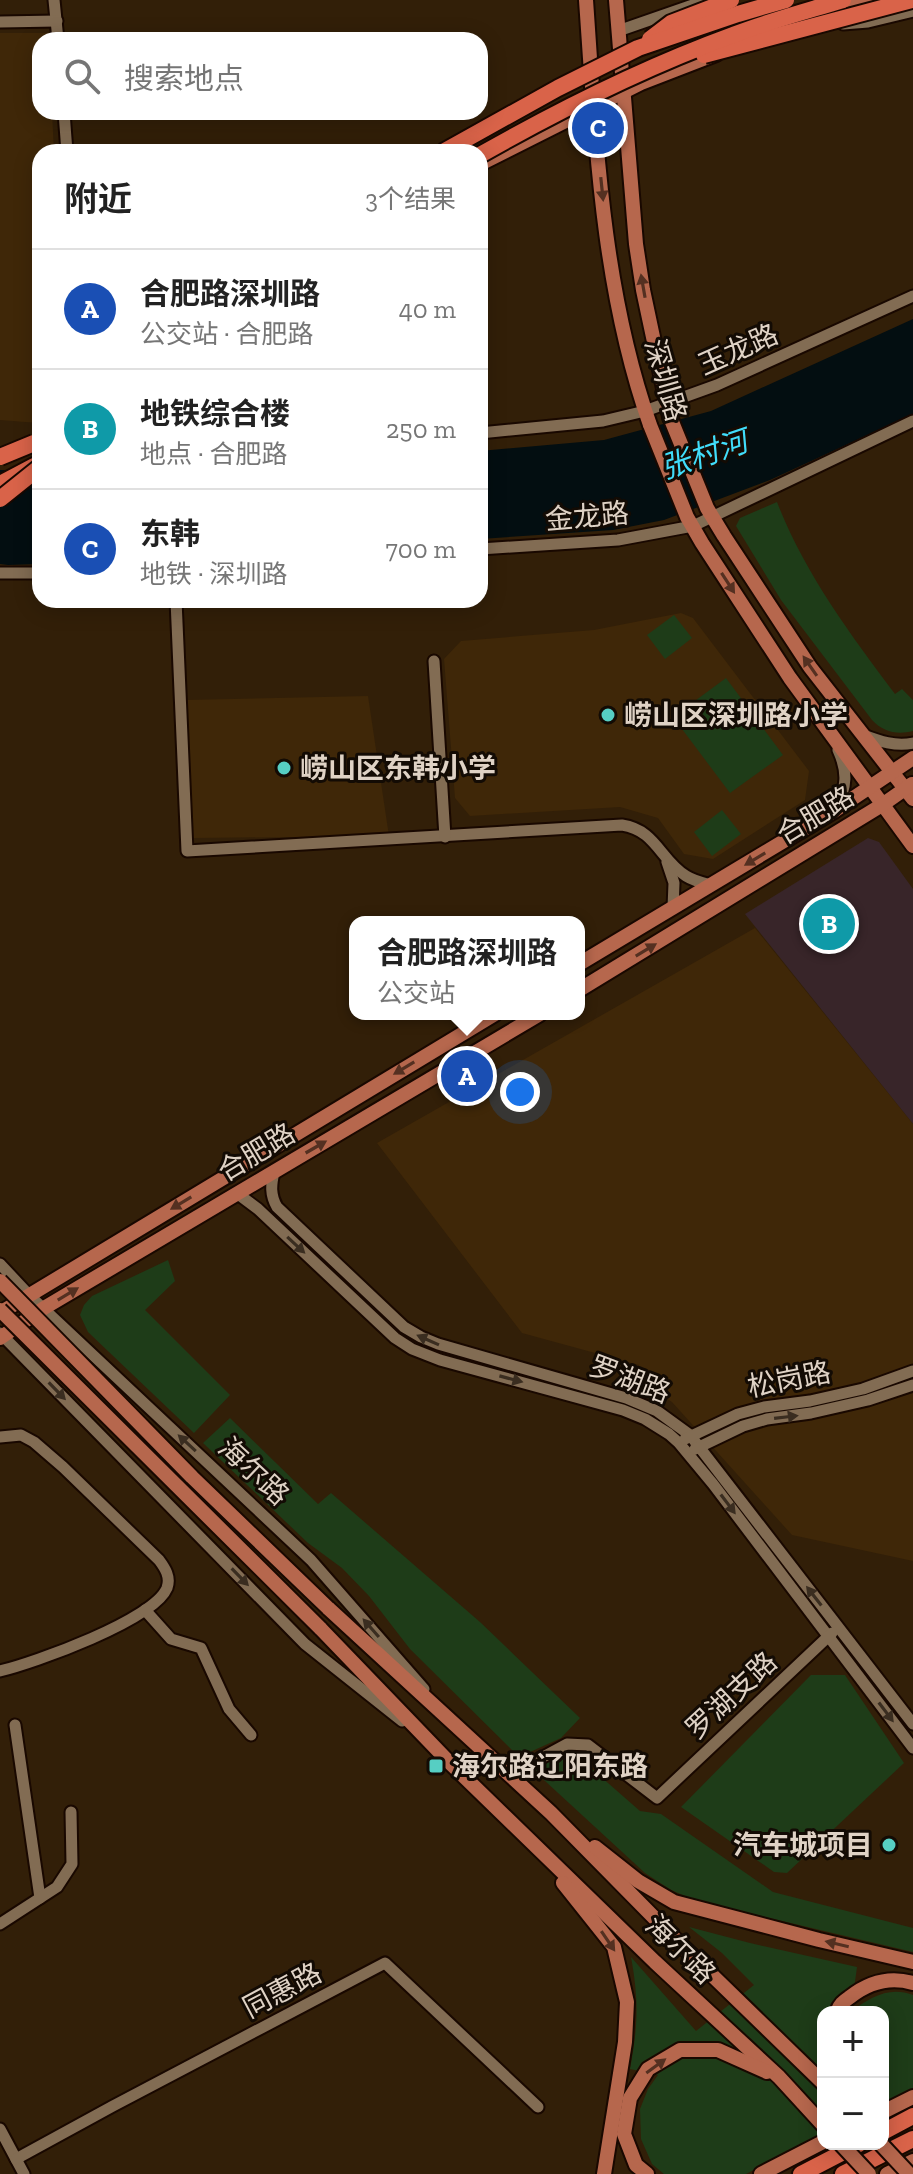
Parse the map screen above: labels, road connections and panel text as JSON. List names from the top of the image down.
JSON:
{
  "streets": {
    "main road": ["深圳路", "合肥路", "海尔路"],
    "street": [
      "玉龙路",
      "金龙路",
      "罗湖路",
      "松岗路",
      "罗湖支路",
      "同惠路"
    ]
  },
  "crossings": [
    ["玉龙路", "深圳路"],
    ["深圳路", "金龙路"],
    ["深圳路", "合肥路"],
    ["合肥路", "罗湖路"],
    ["合肥路", "海尔路"],
    ["罗湖路", "松岗路"],
    ["罗湖路", "罗湖支路"],
    ["海尔路", "罗湖支路"]
  ],
  "water": ["张村河"],
  "places": {
    "other": ["崂山区深圳路小学", "崂山区东韩小学", "汽车城项目"],
    "transit": ["海尔路辽阳东路"]
  },
  "page": {
    "search": "搜索地点",
    "pins": ["C", "B", "A"],
    "heading": ["附近", "3个结果"],
    "list": [
      {
        "mark": "A",
        "name": "合肥路深圳路",
        "note": "公交站 · 合肥路",
        "value": "40 m"
      },
      {
        "mark": "B",
        "name": "地铁综合楼",
        "note": "地点 · 合肥路",
        "value": "250 m"
      },
      {
        "mark": "C",
        "name": "东韩",
        "note": "地铁 · 深圳路",
        "value": "700 m"
      }
    ],
    "popup": ["合肥路深圳路", "公交站"],
    "map_buttons": ["+", "−"]
  }
}
